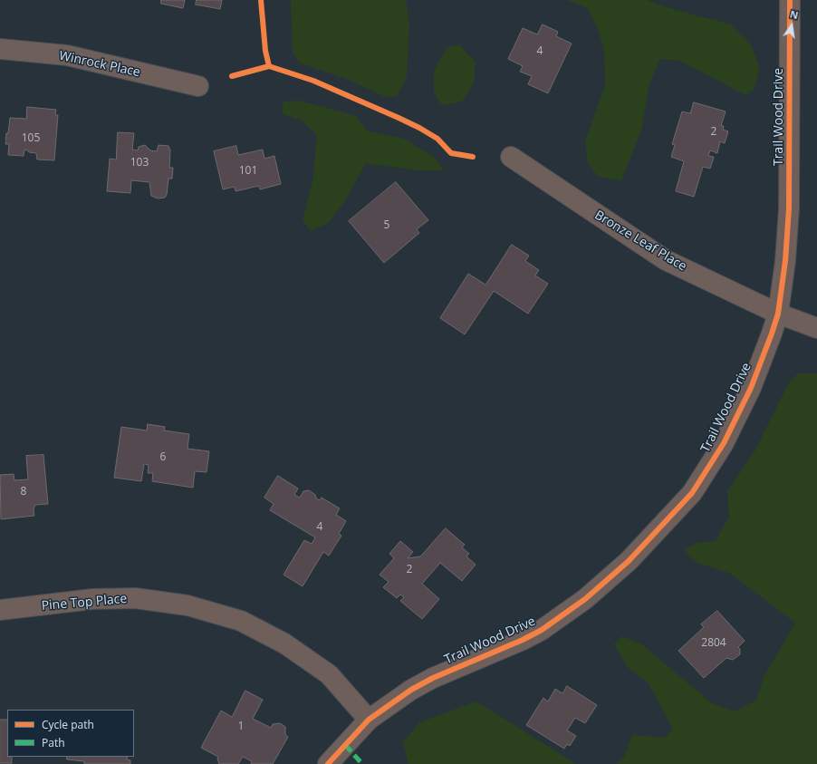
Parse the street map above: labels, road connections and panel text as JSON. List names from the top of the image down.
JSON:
{
  "streets": {
    "street": [
      "Winrock Place",
      "Trail Wood Drive",
      "Bronze Leaf Place",
      "Pine Top Place"
    ]
  },
  "crossings": [
    ["Trail Wood Drive", "Bronze Leaf Place"],
    ["Trail Wood Drive", "Pine Top Place"]
  ],
  "house_numbers": [
    "4",
    "2",
    "105",
    "103",
    "101",
    "5",
    "6",
    "8",
    "4",
    "2",
    "2804",
    "1"
  ],
  "legend": ["Cycle path", "Path"],
  "north": "top"
}
